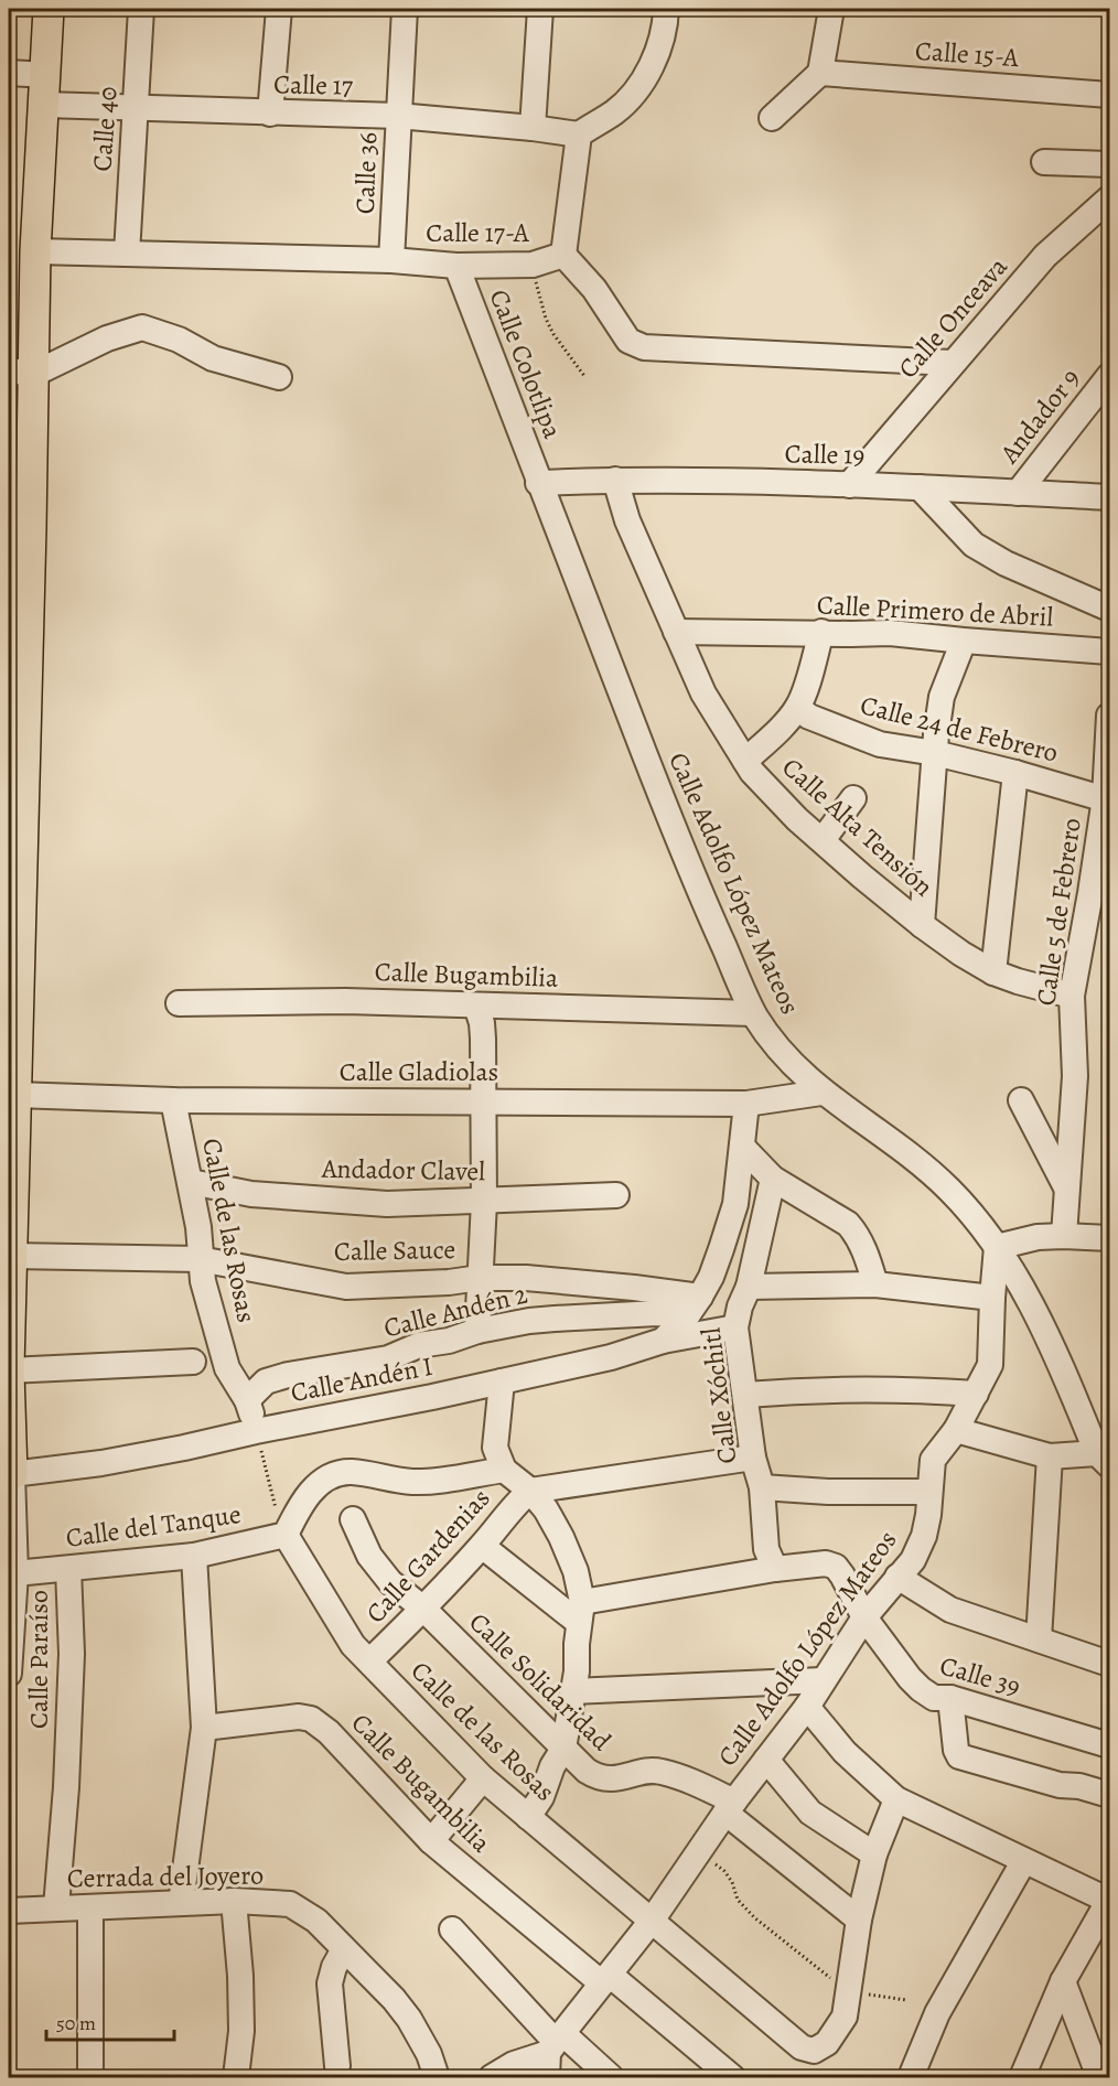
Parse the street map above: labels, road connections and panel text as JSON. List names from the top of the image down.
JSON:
{
  "streets": {
    "street": [
      "Calle 15-A",
      "Calle 17",
      "Calle 40",
      "Calle 36",
      "Calle 17-A",
      "Calle Onceava",
      "Calle Colotlipa",
      "Andador 9",
      "Calle 19",
      "Calle Primero de Abril",
      "Calle 24 de Febrero",
      "Calle Alta Tensión",
      "Calle Adolfo López Mateos",
      "Calle 5 de Febrero",
      "Calle Bugambilia",
      "Calle Gladiolas",
      "Andador Clavel",
      "Calle de las Rosas",
      "Calle Sauce",
      "Calle Andén 2",
      "Calle Andén I",
      "Calle Xóchitl",
      "Calle del Tanque",
      "Calle Gardenias",
      "Calle Paraíso",
      "Calle 39",
      "Calle Solidaridad",
      "Cerrada del Joyero"
    ]
  },
  "crossings": [
    ["Calle 17", "Calle 40"],
    ["Calle 17", "Calle 36"],
    ["Calle 40", "Calle 17-A"],
    ["Calle 36", "Calle 17-A"],
    ["Calle 17-A", "Calle Onceava"],
    ["Calle 17-A", "Calle Colotlipa"],
    ["Calle Onceava", "Calle 19"],
    ["Calle Colotlipa", "Calle 19"],
    ["Calle Colotlipa", "Calle Adolfo López Mateos"],
    ["Andador 9", "Calle 19"],
    ["Calle 19", "Calle Alta Tensión"],
    ["Calle 19", "Calle Adolfo López Mateos"],
    ["Calle Primero de Abril", "Calle Alta Tensión"],
    ["Calle 24 de Febrero", "Calle 5 de Febrero"],
    ["Calle Alta Tensión", "Calle 5 de Febrero"],
    ["Calle Adolfo López Mateos", "Calle Bugambilia"],
    ["Calle Adolfo López Mateos", "Calle Gladiolas"],
    ["Calle Adolfo López Mateos", "Calle de las Rosas"],
    ["Calle Adolfo López Mateos", "Calle 39"],
    ["Calle Adolfo López Mateos", "Calle Solidaridad"],
    ["Calle Gladiolas", "Calle de las Rosas"],
    ["Andador Clavel", "Calle de las Rosas"],
    ["Calle de las Rosas", "Calle Sauce"],
    ["Calle de las Rosas", "Calle Andén 2"],
    ["Calle de las Rosas", "Calle Andén I"],
    ["Calle de las Rosas", "Calle del Tanque"],
    ["Calle de las Rosas", "Calle Gardenias"],
    ["Calle de las Rosas", "Calle Solidaridad"],
    ["Calle Sauce", "Calle Andén 2"],
    ["Calle Sauce", "Calle Andén I"],
    ["Calle Andén 2", "Calle Andén I"],
    ["Calle Xóchitl", "Calle 39"],
    ["Calle del Tanque", "Calle Paraíso"],
    ["Calle Gardenias", "Calle Solidaridad"],
    ["Calle Paraíso", "Cerrada del Joyero"]
  ],
  "scale_bar": "50 m"
}
